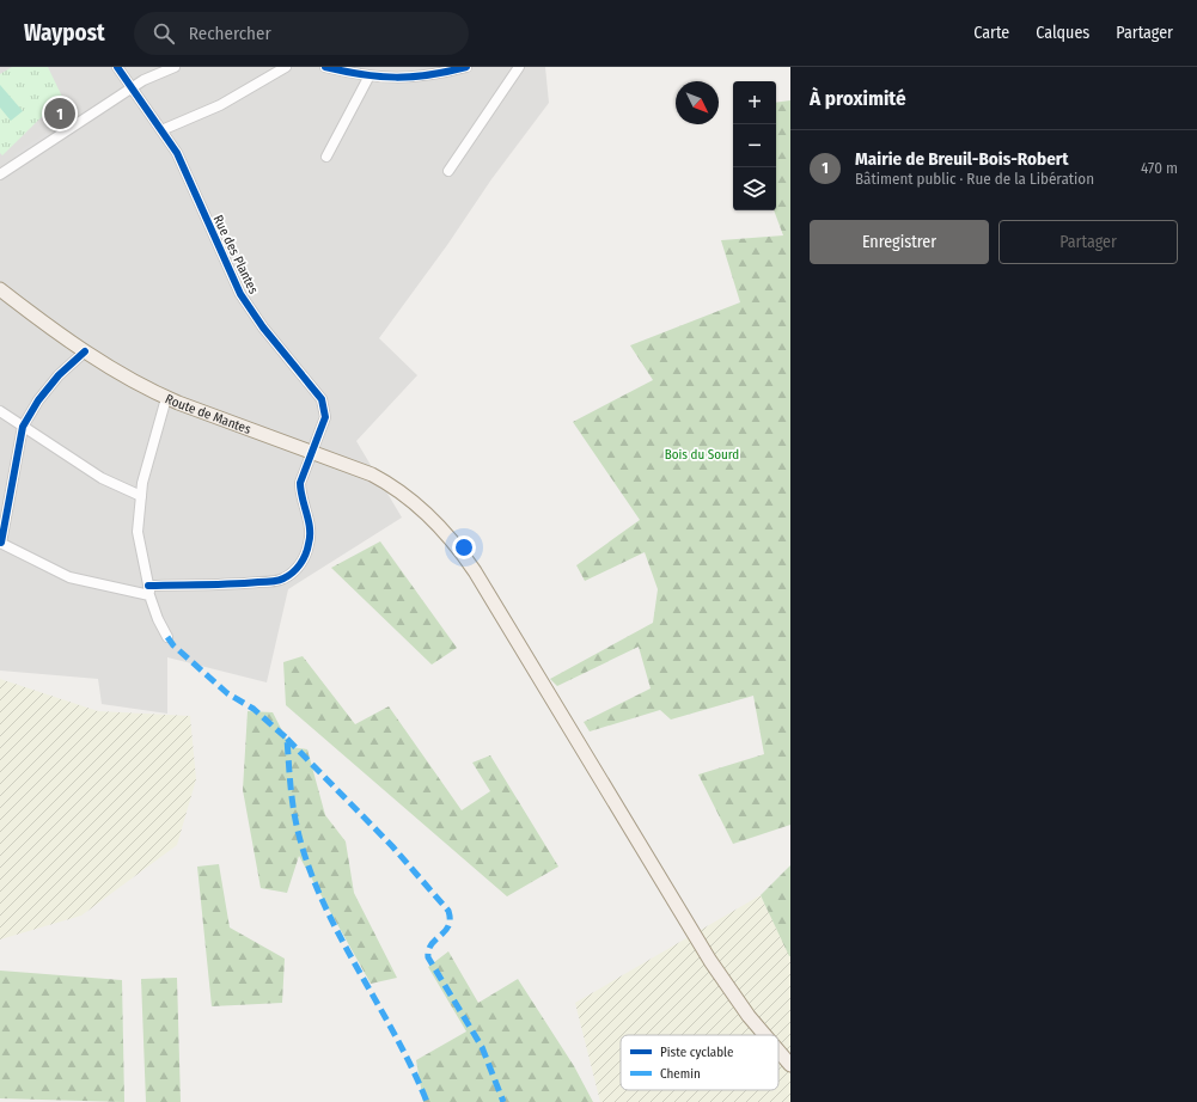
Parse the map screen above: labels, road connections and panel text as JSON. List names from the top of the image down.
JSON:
{
  "streets": {
    "main road": ["Route de Mantes"],
    "street": ["Rue des Plantes"]
  },
  "crossings": [
    ["Rue des Plantes", "Route de Mantes"]
  ],
  "parks": ["Bois du Sourd"],
  "legend": ["Piste cyclable", "Chemin"],
  "north": "bottom right",
  "page": {
    "header": "Waypost",
    "search": "Rechercher",
    "nav": ["Carte", "Calques", "Partager"],
    "heading": "À proximité",
    "map_buttons": ["+", "−"],
    "pins": "1",
    "list": [
      {
        "mark": "1",
        "name": "Mairie de Breuil-Bois-Robert",
        "note": "Bâtiment public · Rue de la Libération",
        "value": "470 m"
      }
    ],
    "buttons": ["Enregistrer", "Partager"]
  }
}
